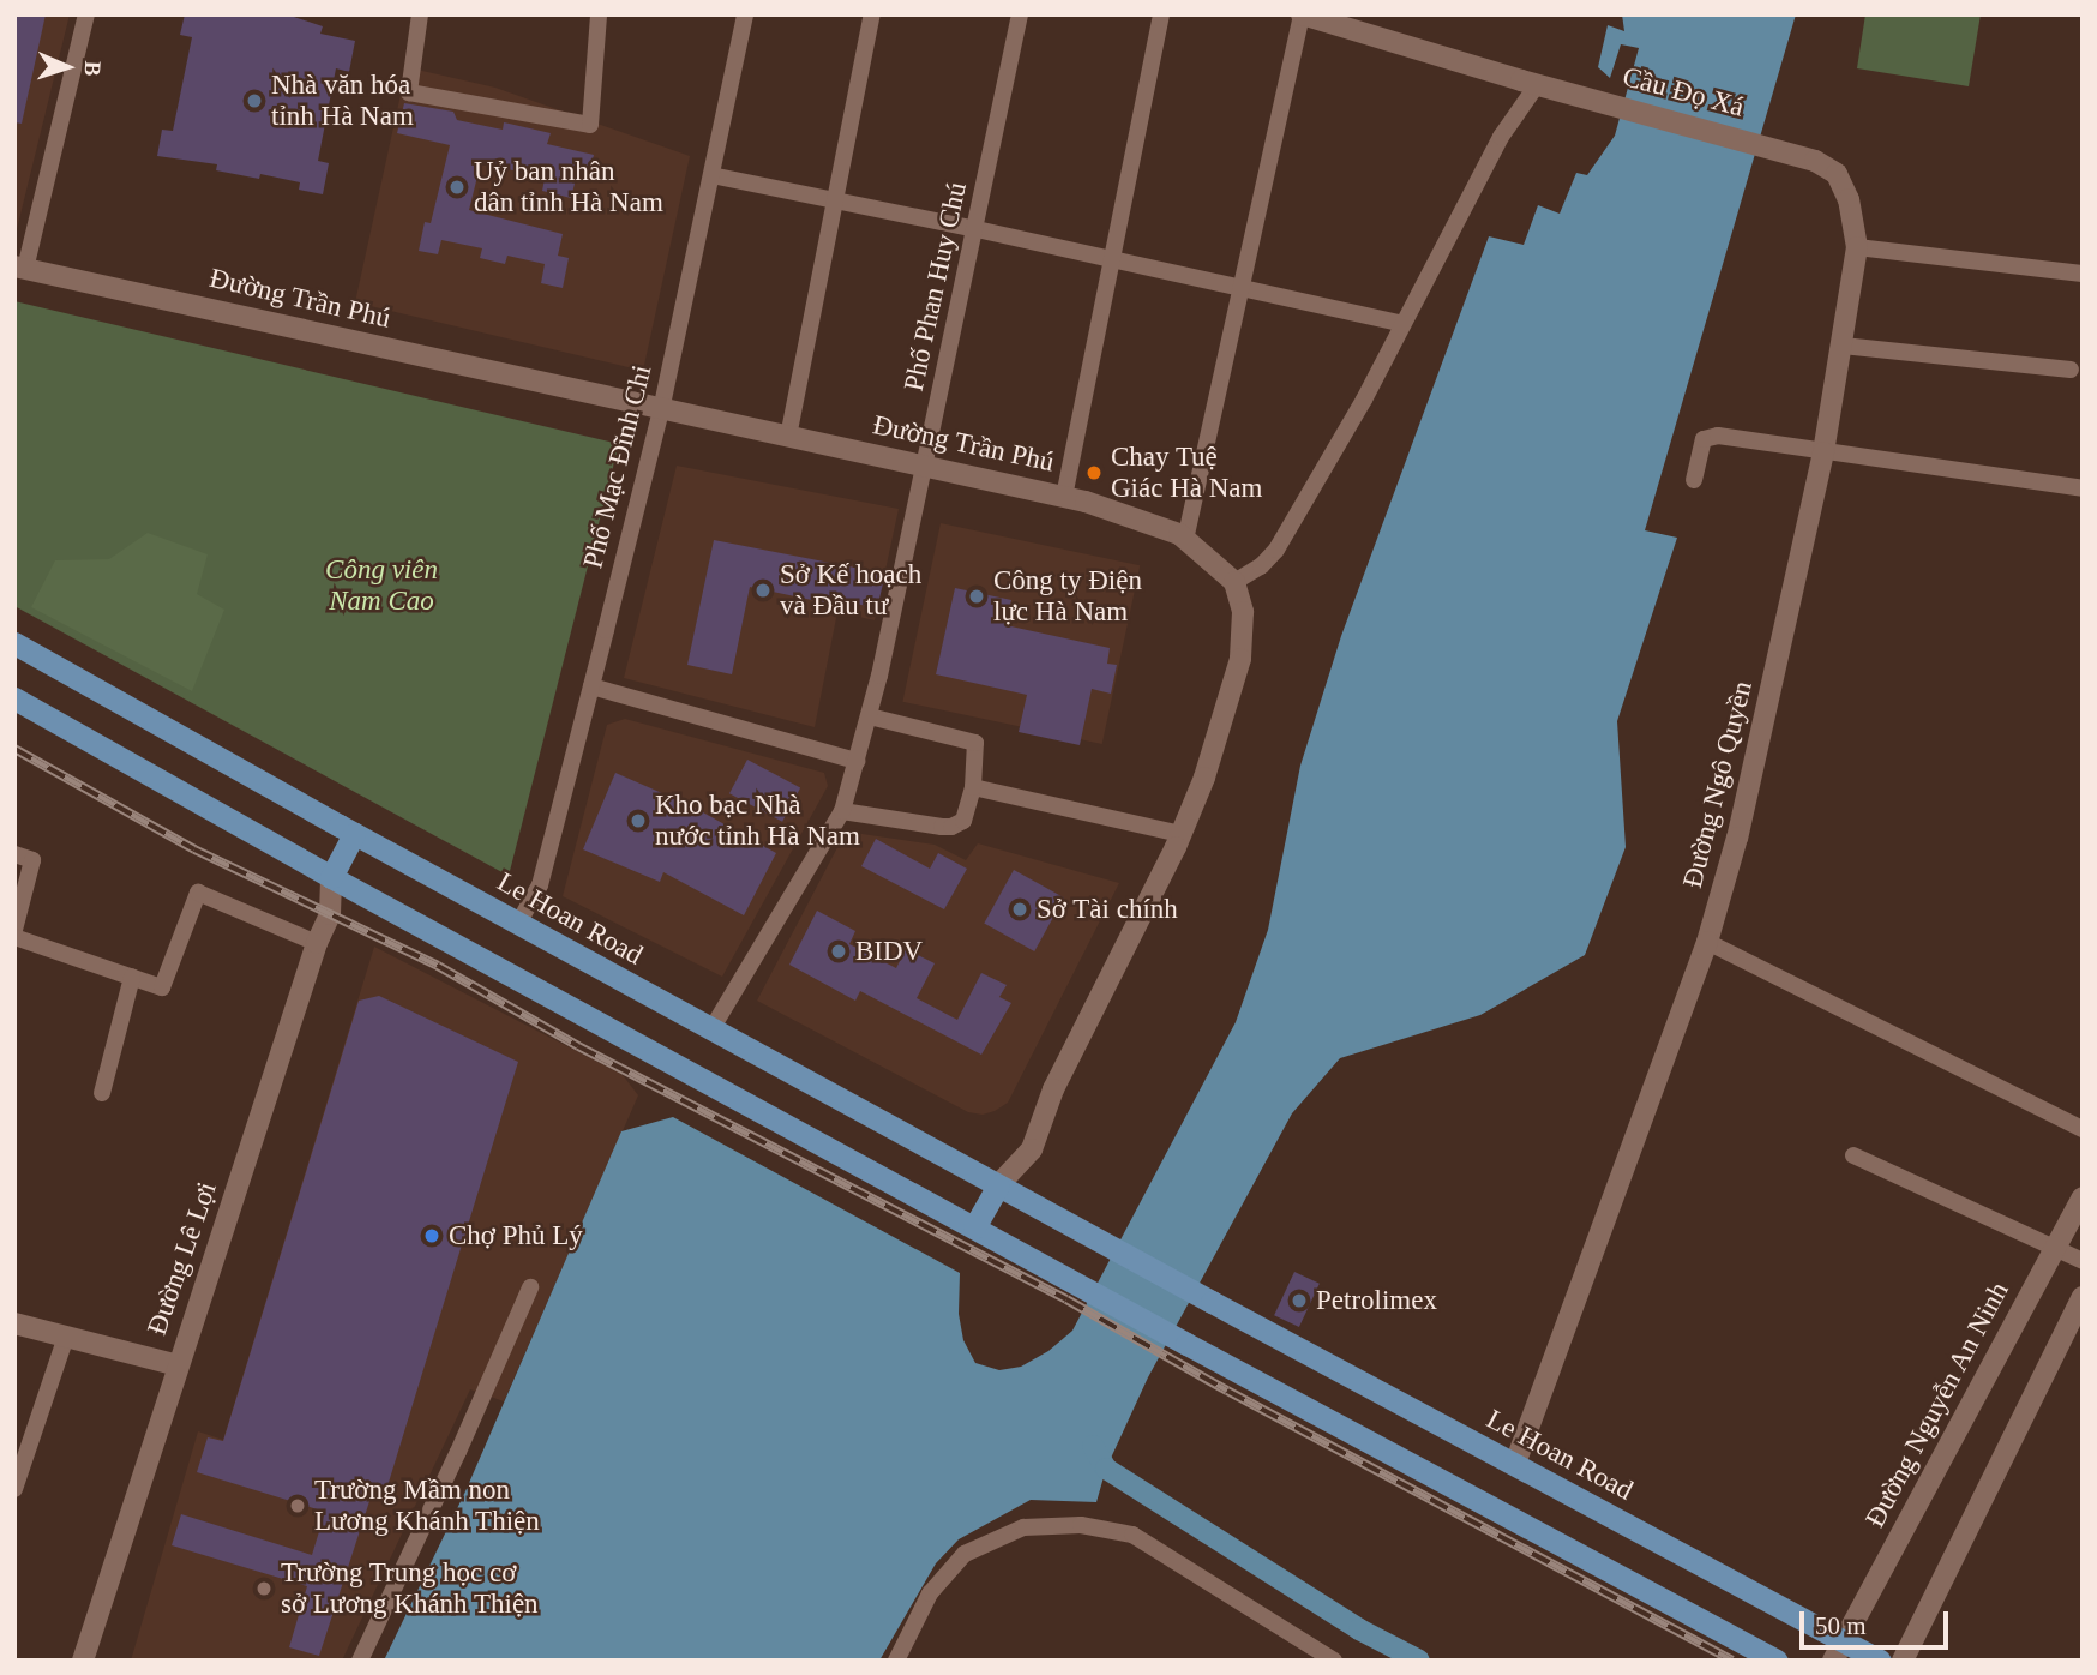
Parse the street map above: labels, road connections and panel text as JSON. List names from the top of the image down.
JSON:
{
  "streets": {
    "main road": ["Le Hoan Road"],
    "street": [
      "Cầu Đọ Xá",
      "Phố Phan Huy Chú",
      "Đường Trần Phú",
      "Phố Mạc Đĩnh Chi",
      "Đường Ngô Quyền",
      "Đường Lê Lợi",
      "Đường Nguyễn An Ninh"
    ]
  },
  "crossings": [
    ["Cầu Đọ Xá", "Đường Ngô Quyền"],
    ["Phố Phan Huy Chú", "Đường Trần Phú"],
    ["Phố Phan Huy Chú", "Le Hoan Road"],
    ["Đường Trần Phú", "Phố Mạc Đĩnh Chi"],
    ["Phố Mạc Đĩnh Chi", "Le Hoan Road"],
    ["Đường Ngô Quyền", "Le Hoan Road"],
    ["Le Hoan Road", "Đường Nguyễn An Ninh"]
  ],
  "parks": ["Công viên Nam Cao"],
  "places": [
    "Nhà văn hóa tỉnh Hà Nam",
    "Uỷ ban nhân dân tỉnh Hà Nam",
    "Chay Tuệ Giác Hà Nam",
    "Sở Kế hoạch và Đầu tư",
    "Công ty Điện lực Hà Nam",
    "Kho bạc Nhà nước tỉnh Hà Nam",
    "Sở Tài chính",
    "BIDV",
    "Chợ Phủ Lý",
    "Petrolimex",
    "Trường Mầm non Lương Khánh Thiện",
    "Trường Trung học cơ sở Lương Khánh Thiện"
  ],
  "scale_bar": "50 m",
  "north": "right"
}
